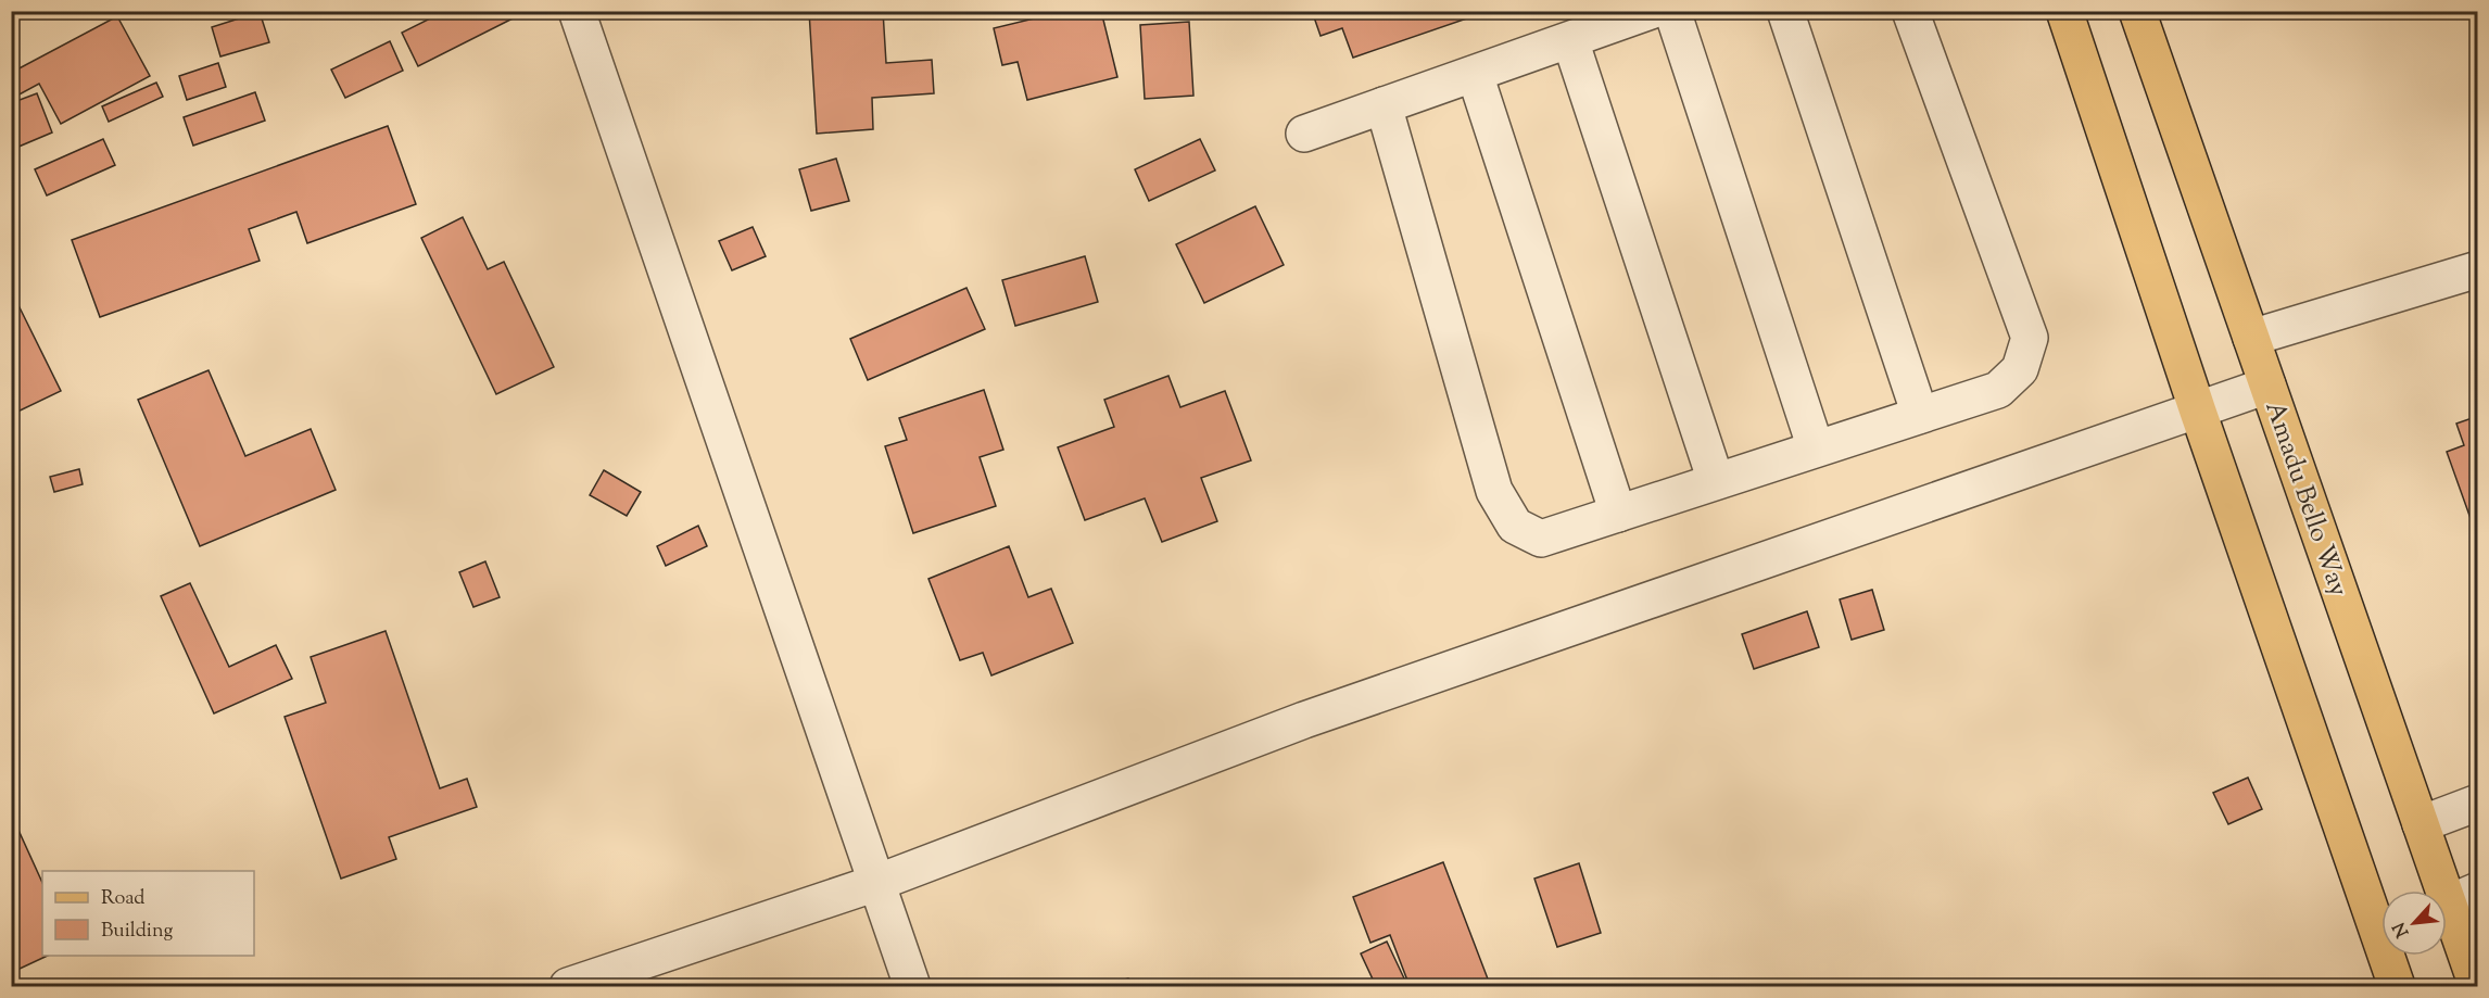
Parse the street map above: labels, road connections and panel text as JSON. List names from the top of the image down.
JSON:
{
  "streets": {
    "main road": ["Amadu Bello Way"]
  },
  "legend": ["Road", "Building"],
  "north": "bottom left"
}
